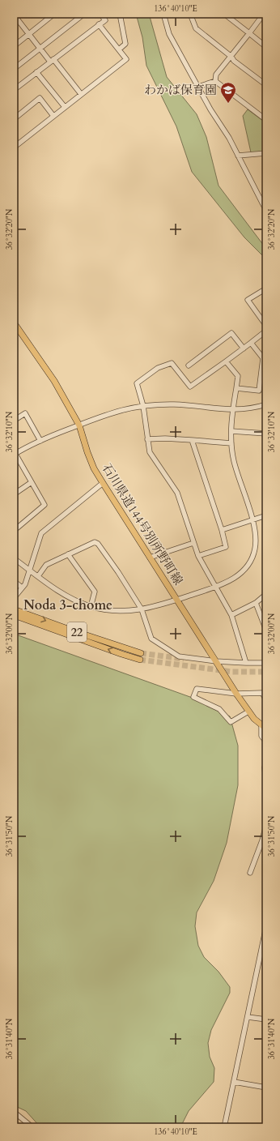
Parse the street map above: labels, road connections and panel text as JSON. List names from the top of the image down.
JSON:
{
  "streets": {
    "main road": ["石川県道144号別所野町線", "22"]
  },
  "districts": ["Noda 3-chome"],
  "places": {
    "school or university": ["わかば保育園"]
  },
  "coordinates": [
    "136°40'10\"E",
    "36°32'20\"N",
    "36°32'10\"N",
    "36°32'00\"N",
    "36°31'50\"N",
    "36°31'40\"N"
  ]
}
